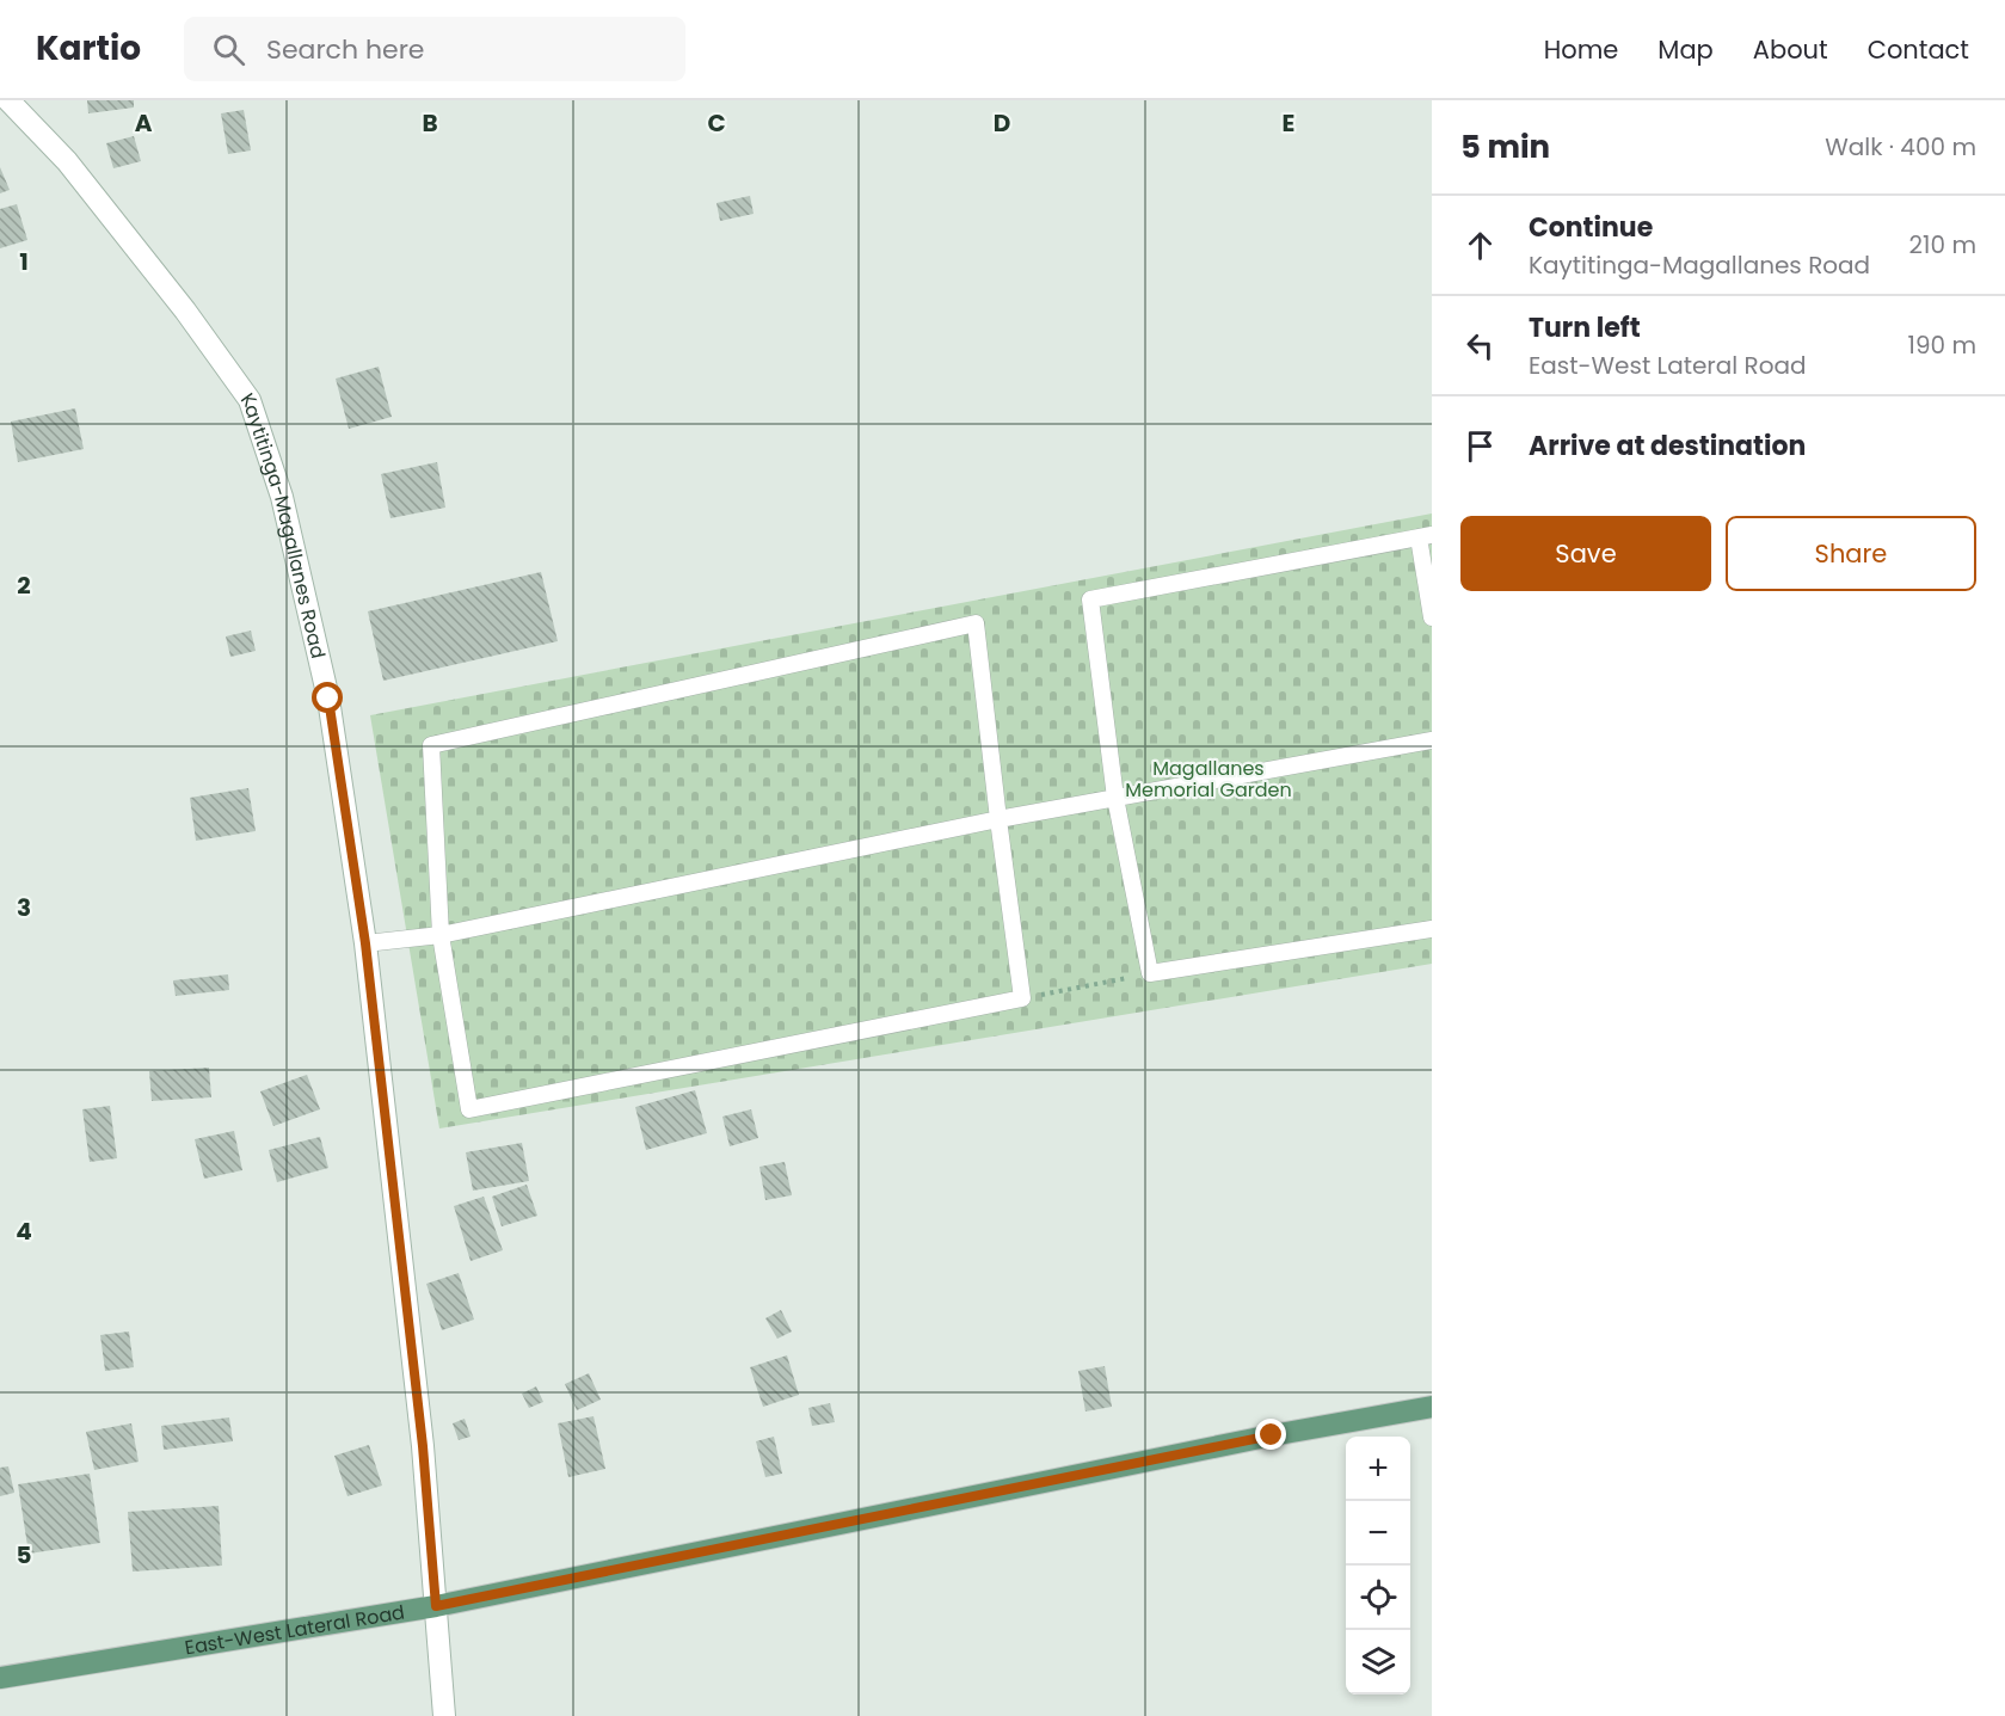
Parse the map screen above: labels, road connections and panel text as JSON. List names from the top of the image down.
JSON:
{
  "streets": {
    "main road": ["Kaytitinga-Magallanes Road", "East-West Lateral Road"]
  },
  "crossings": [
    ["Kaytitinga-Magallanes Road", "East-West Lateral Road"]
  ],
  "parks": ["Magallanes Memorial Garden"],
  "page": {
    "header": "Kartio",
    "search": "Search here",
    "nav": [
      "Home",
      "Map",
      "About",
      "Contact"
    ],
    "heading": ["5 min", "Walk · 400 m"],
    "list": [
      ["Continue", "Kaytitinga-Magallanes Road", "210 m"],
      ["Turn left", "East-West Lateral Road", "190 m"],
      "Arrive at destination"
    ],
    "buttons": ["Save", "Share"],
    "map_buttons": ["+", "−"]
  },
  "grid": {
    "columns": [
      "A",
      "B",
      "C",
      "D",
      "E"
    ],
    "rows": [
      "1",
      "2",
      "3",
      "4",
      "5"
    ]
  }
}
